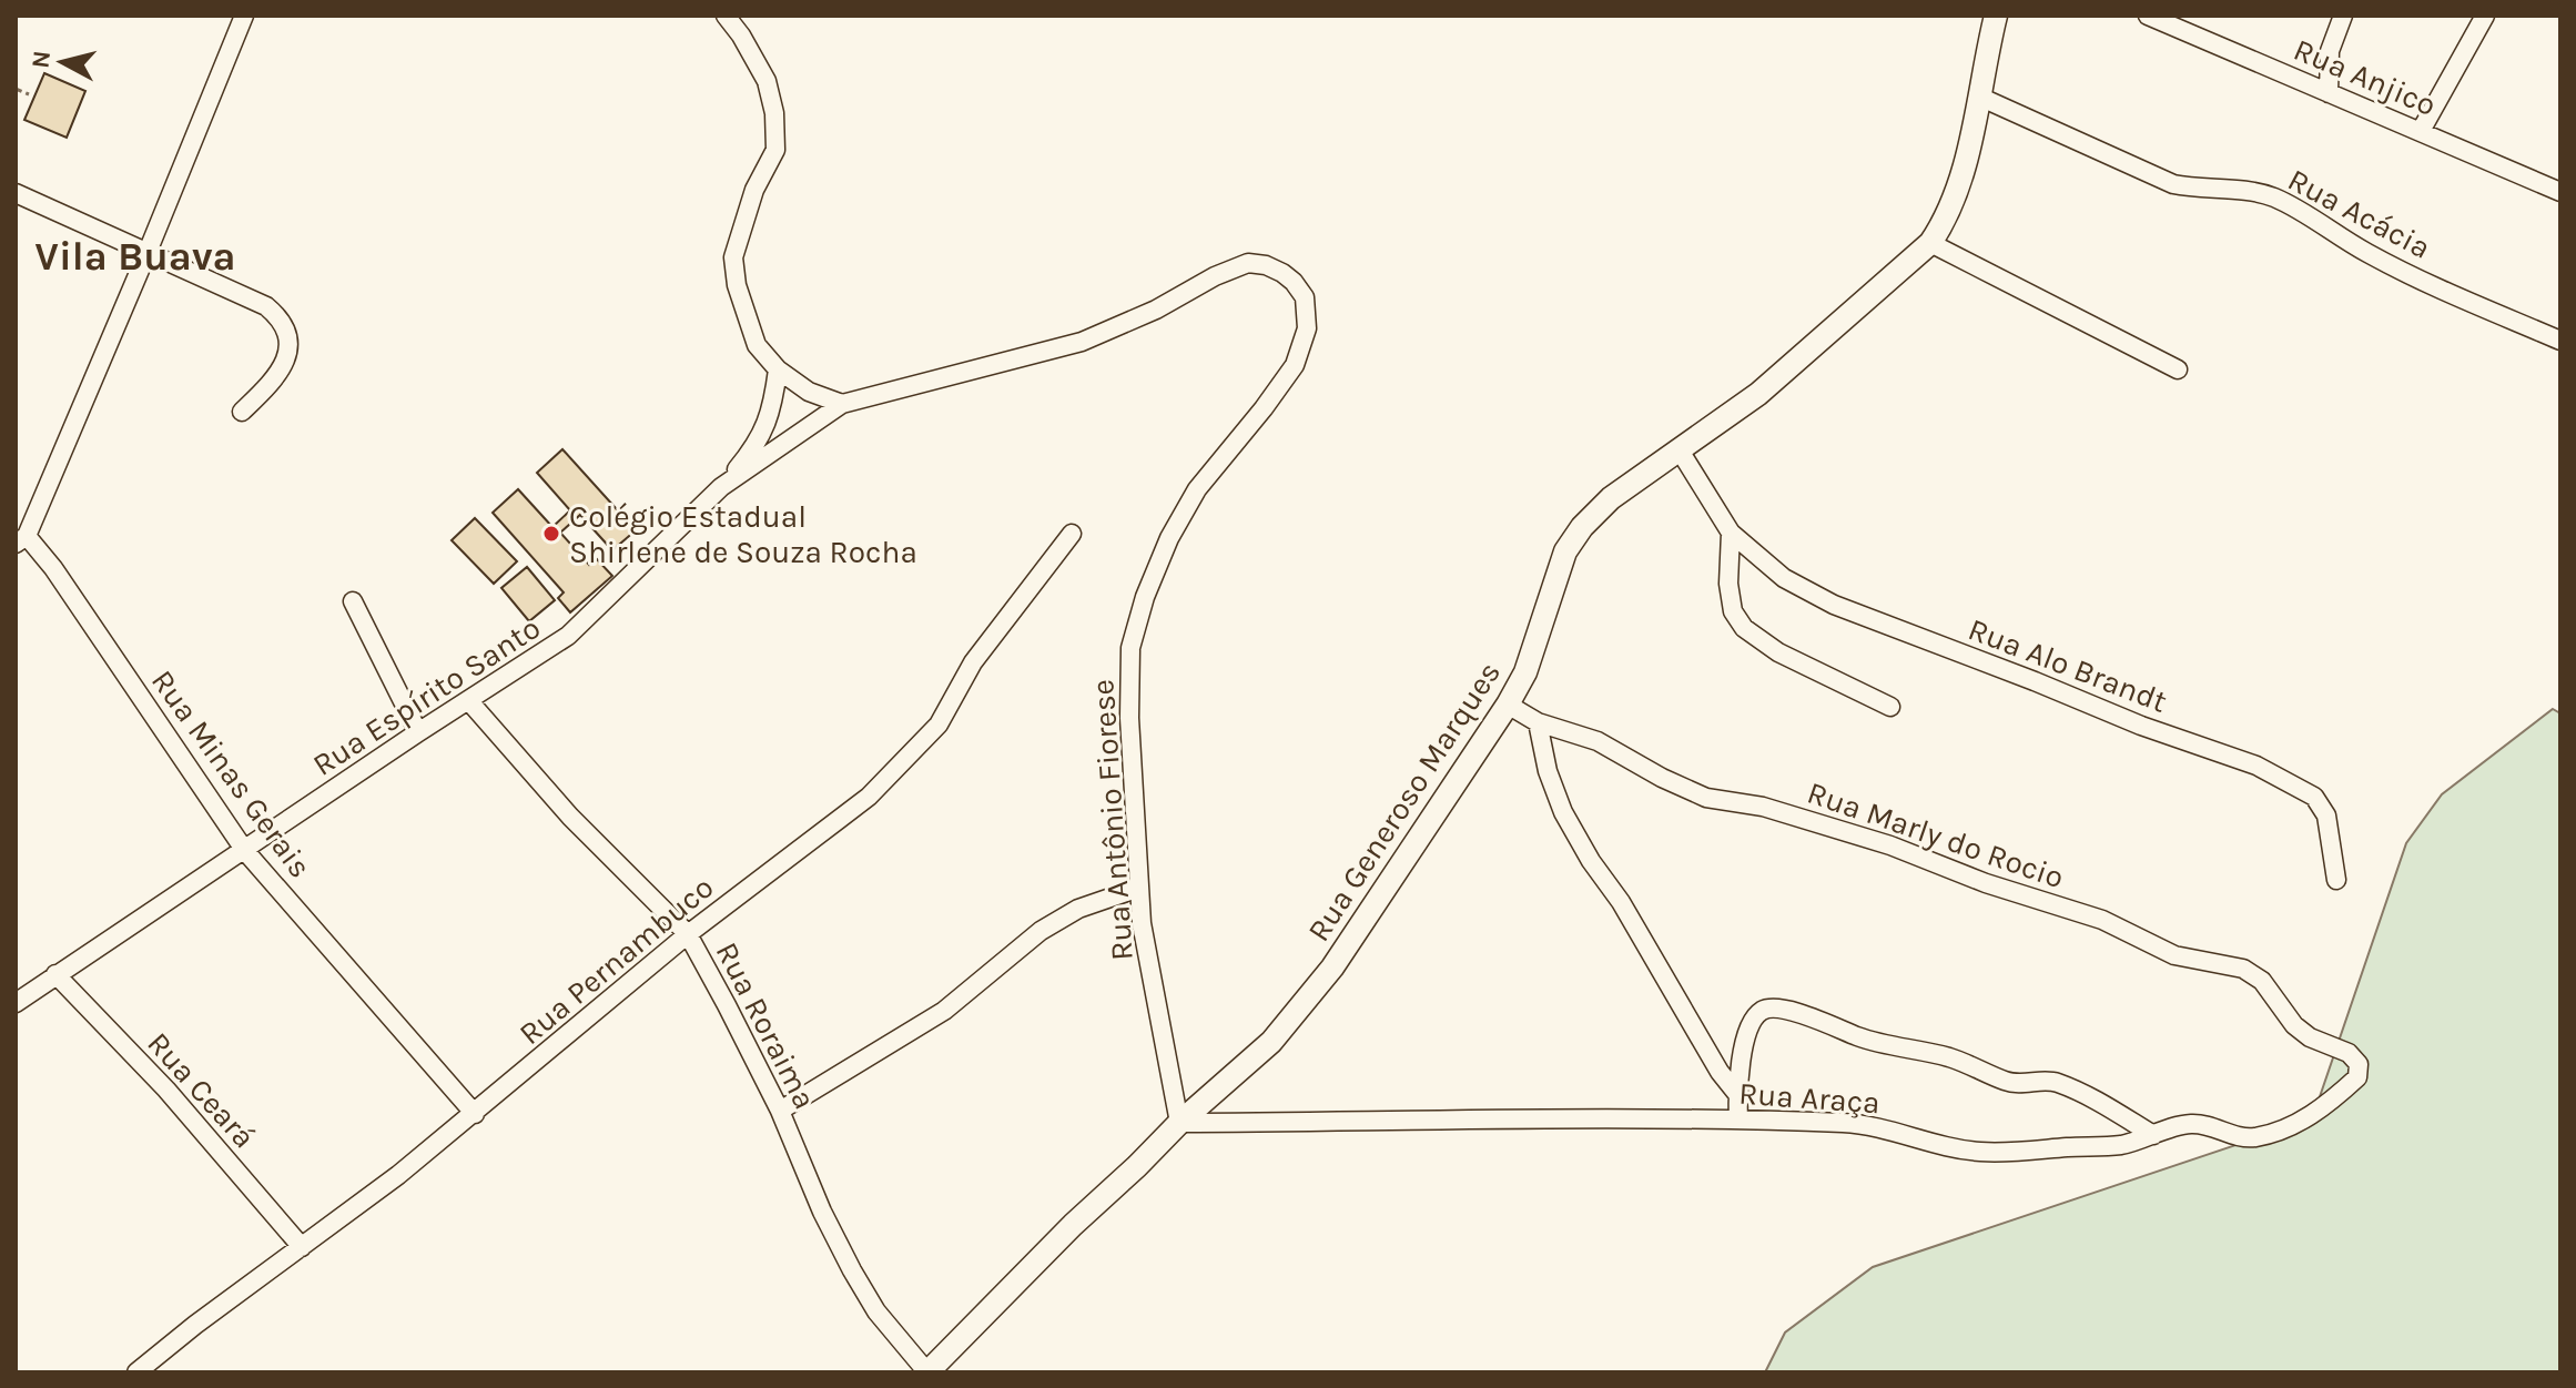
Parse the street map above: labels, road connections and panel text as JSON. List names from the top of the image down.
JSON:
{
  "streets": {
    "street": [
      "Rua Anjico",
      "Rua Acácia",
      "Rua Alo Brandt",
      "Rua Espírito Santo",
      "Rua Minas Gerais",
      "Rua Generoso Marques",
      "Rua Antônio Fiorese",
      "Rua Marly do Rocio",
      "Rua Pernambuco",
      "Rua Roraima",
      "Rua Ceará",
      "Rua Araça"
    ]
  },
  "crossings": [
    ["Rua Acácia", "Rua Generoso Marques"],
    ["Rua Alo Brandt", "Rua Generoso Marques"],
    ["Rua Espírito Santo", "Rua Minas Gerais"],
    ["Rua Espírito Santo", "Rua Antônio Fiorese"],
    ["Rua Espírito Santo", "Rua Roraima"],
    ["Rua Espírito Santo", "Rua Ceará"],
    ["Rua Minas Gerais", "Rua Pernambuco"],
    ["Rua Generoso Marques", "Rua Antônio Fiorese"],
    ["Rua Generoso Marques", "Rua Marly do Rocio"],
    ["Rua Generoso Marques", "Rua Roraima"],
    ["Rua Generoso Marques", "Rua Araça"],
    ["Rua Antônio Fiorese", "Rua Araça"],
    ["Rua Marly do Rocio", "Rua Araça"],
    ["Rua Pernambuco", "Rua Roraima"],
    ["Rua Pernambuco", "Rua Ceará"]
  ],
  "districts": ["Vila Buava"],
  "places": ["Colégio Estadual Shirlene de Souza Rocha"],
  "north": "left"
}
